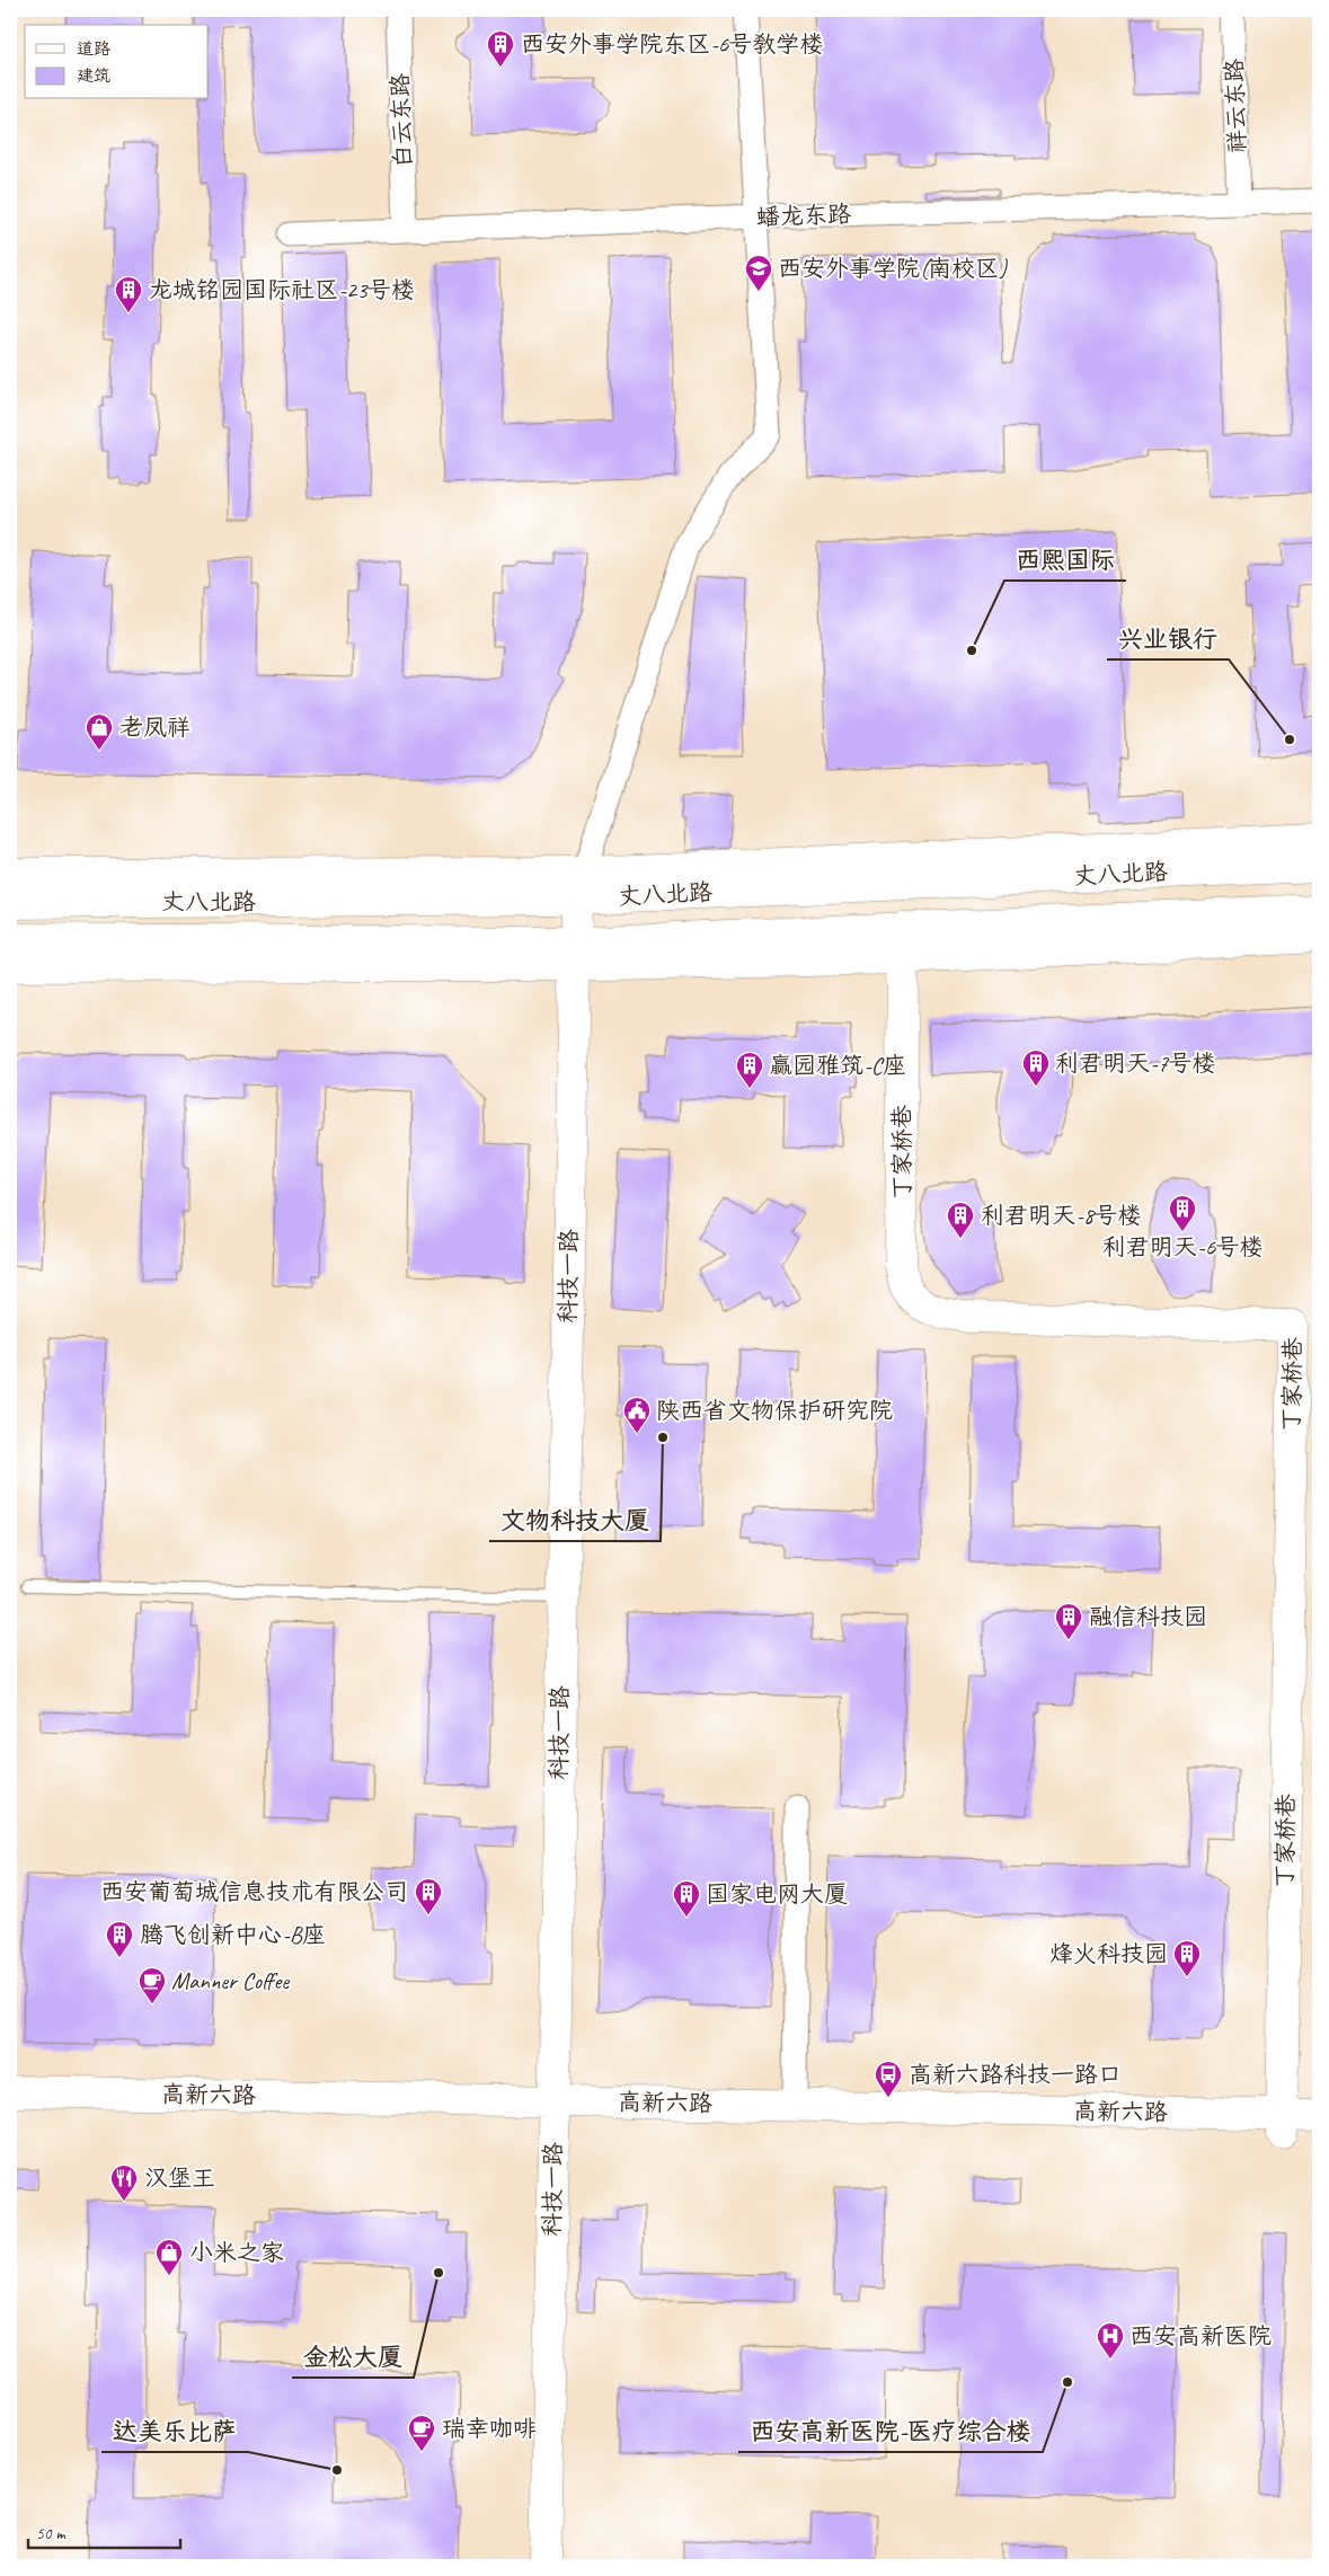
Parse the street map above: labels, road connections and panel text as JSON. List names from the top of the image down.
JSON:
{
  "streets": {
    "street": [
      "祥云东路",
      "白云东路",
      "蟠龙东路",
      "丈八北路",
      "丁家桥巷",
      "科技一路",
      "高新六路"
    ]
  },
  "crossings": [
    ["祥云东路", "蟠龙东路"],
    ["白云东路", "蟠龙东路"],
    ["丈八北路", "丁家桥巷"],
    ["丈八北路", "科技一路"],
    ["丁家桥巷", "高新六路"],
    ["科技一路", "高新六路"]
  ],
  "places": {
    "building": [
      "西安外事学院东区-6号教学楼",
      "龙城铭园国际社区-23号楼",
      "利君明天-7号楼",
      "赢园雅筑-C座",
      "利君明天-6号楼",
      "利君明天-8号楼",
      "融信科技园",
      "西安葡萄城信息技术有限公司",
      "国家电网大厦",
      "腾飞创新中心-B座",
      "烽火科技园"
    ],
    "school or university": ["西安外事学院(南校区)"],
    "other": [
      "西熙国际",
      "兴业银行",
      "文物科技大厦",
      "金松大厦",
      "西安高新医院-医疗综合楼",
      "达美乐比萨"
    ],
    "shop": ["老凤祥", "小米之家"],
    "public building": ["陕西省文物保护研究院"],
    "cafe": ["Manner Coffee", "瑞幸咖啡"],
    "bus stop": ["高新六路科技一路口"],
    "restaurant": ["汉堡王"],
    "hospital": ["西安高新医院"]
  },
  "legend": ["道路", "建筑"],
  "scale_bar": "50 m"
}
